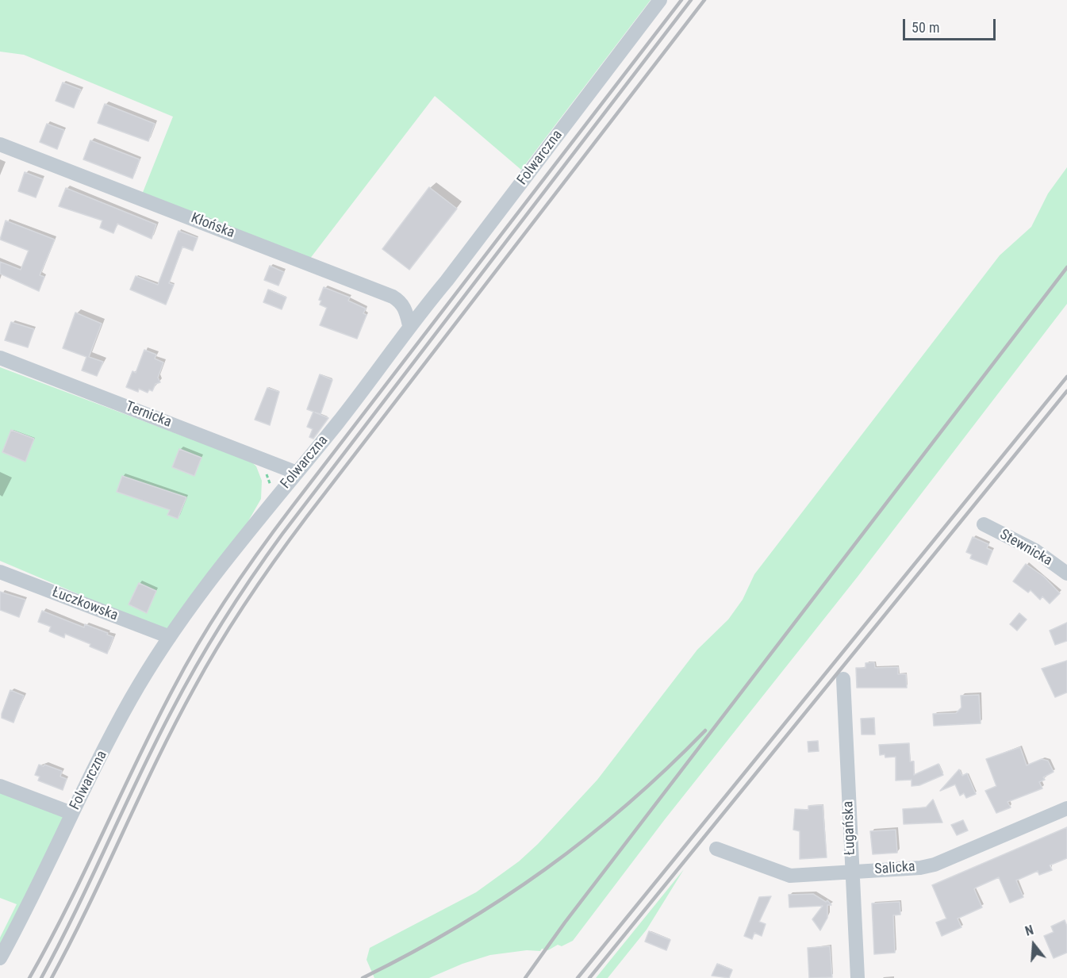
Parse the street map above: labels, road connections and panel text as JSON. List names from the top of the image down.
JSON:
{
  "streets": {
    "street": [
      "Folwarczna",
      "Kłońska",
      "Ternicka",
      "Stewnicka",
      "Łuczkowska",
      "Ługańska",
      "Salicka"
    ]
  },
  "crossings": [
    ["Folwarczna", "Kłońska"],
    ["Folwarczna", "Ternicka"],
    ["Folwarczna", "Łuczkowska"],
    ["Ługańska", "Salicka"]
  ],
  "scale_bar": "50 m",
  "north": "top"
}
